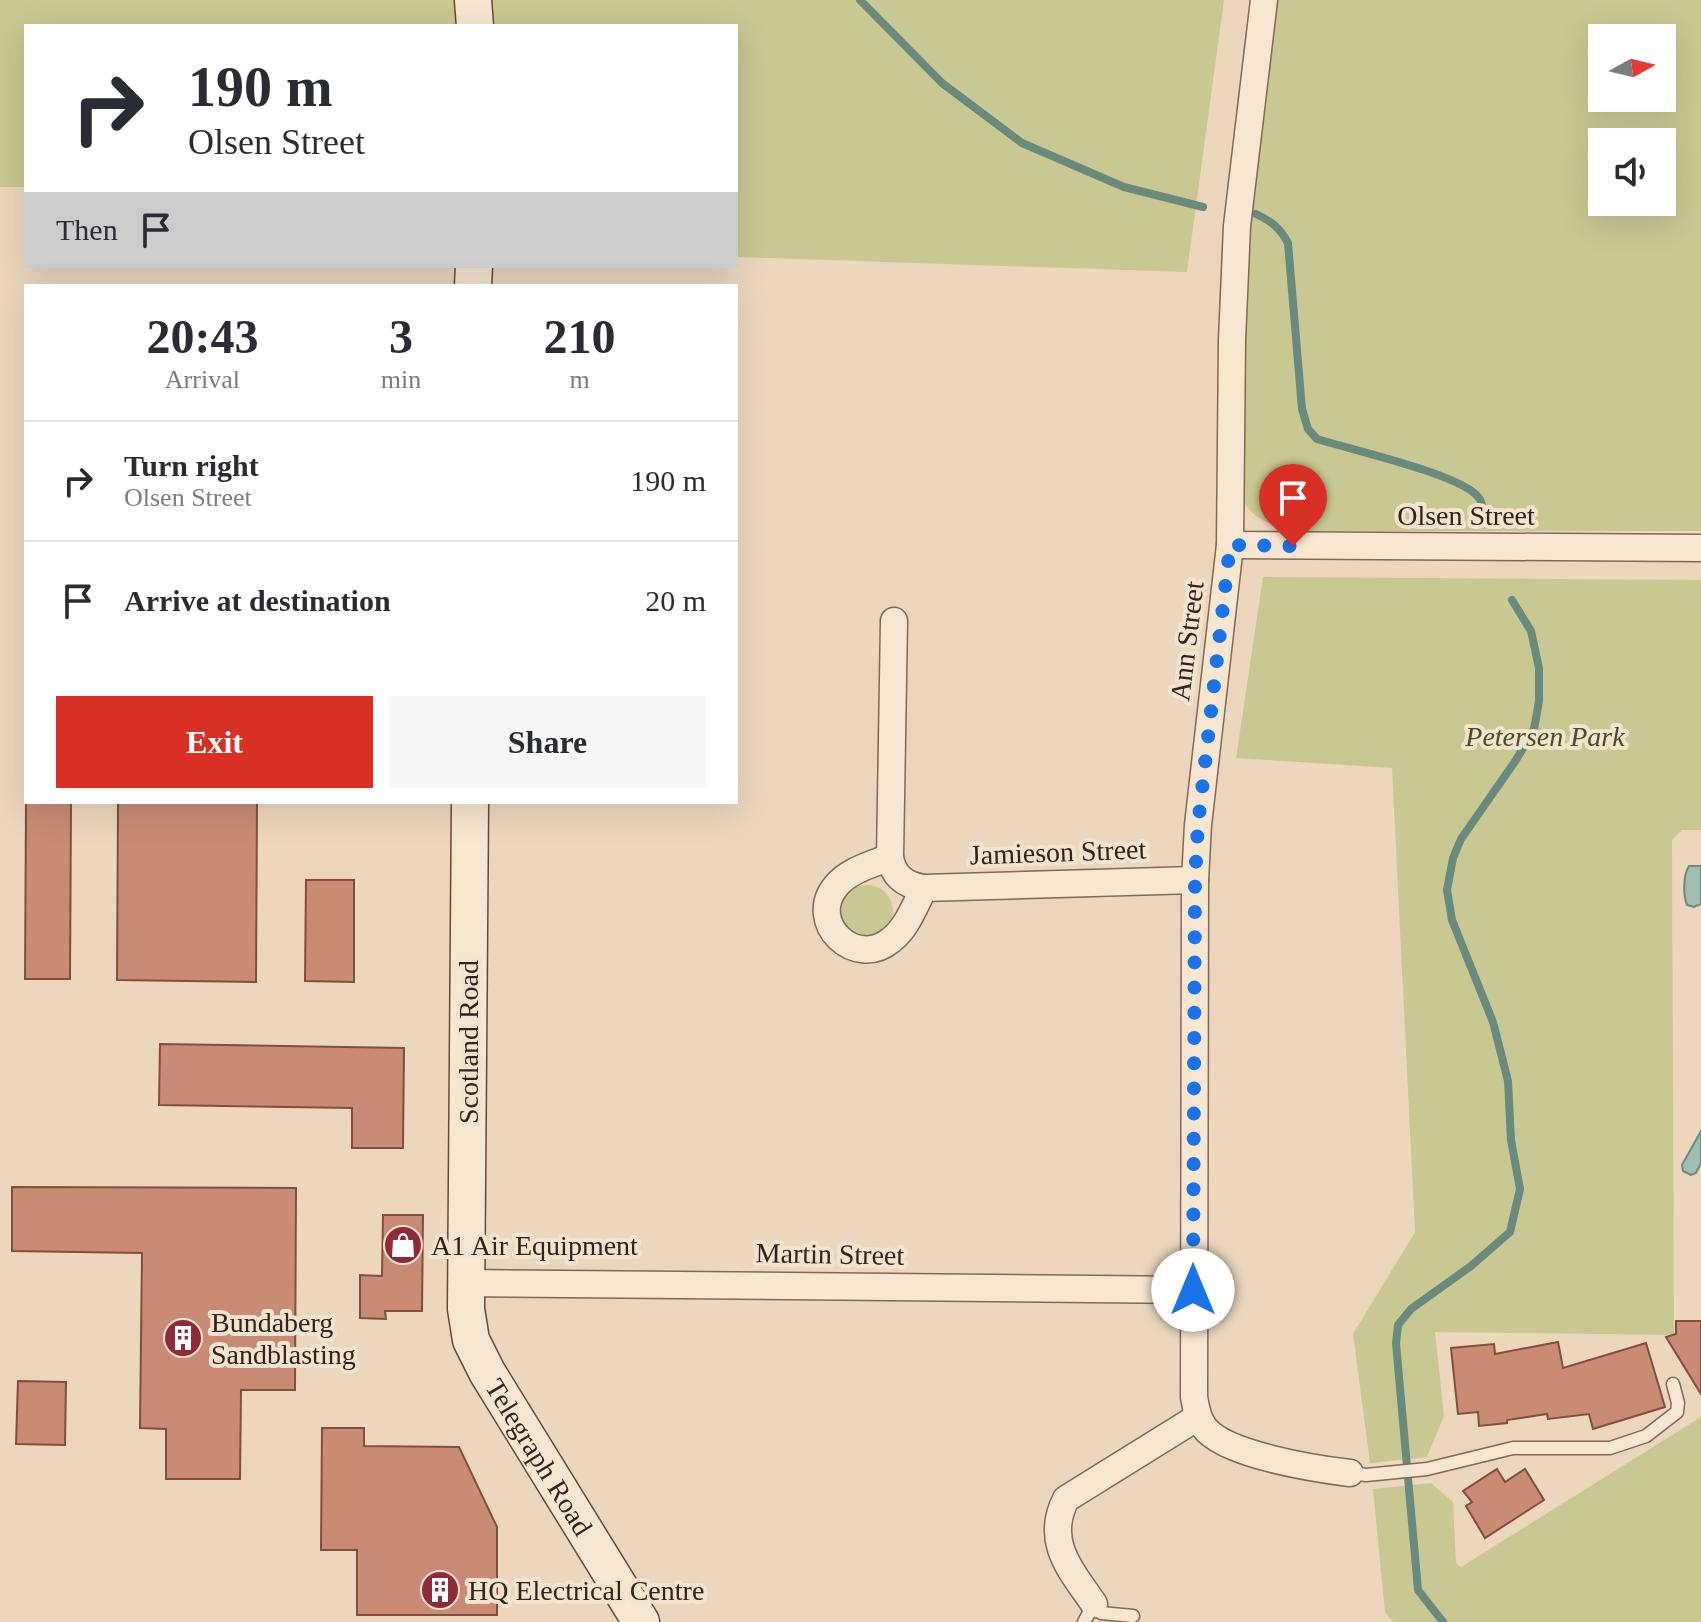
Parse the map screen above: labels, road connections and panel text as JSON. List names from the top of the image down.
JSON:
{
  "streets": {
    "street": [
      "Olsen Street",
      "Ann Street",
      "Jamieson Street",
      "Scotland Road",
      "Martin Street",
      "Telegraph Road"
    ]
  },
  "crossings": [
    ["Olsen Street", "Ann Street"],
    ["Ann Street", "Jamieson Street"],
    ["Ann Street", "Martin Street"],
    ["Scotland Road", "Martin Street"],
    ["Scotland Road", "Telegraph Road"],
    ["Martin Street", "Telegraph Road"]
  ],
  "parks": ["Petersen Park"],
  "places": {
    "shop": ["A1 Air Equipment"],
    "building": ["Bundaberg Sandblasting", "HQ Electrical Centre"]
  },
  "north": "right",
  "page": {
    "turn": ["190 m", "Olsen Street"],
    "then": "Then",
    "eta": [
      "20:43",
      "Arrival",
      "3",
      "min",
      "210",
      "m"
    ],
    "list": [
      {
        "name": "Turn right",
        "note": "Olsen Street",
        "value": "190 m"
      },
      {
        "name": "Arrive at destination",
        "value": "20 m"
      }
    ],
    "buttons": ["Exit", "Share"]
  }
}
